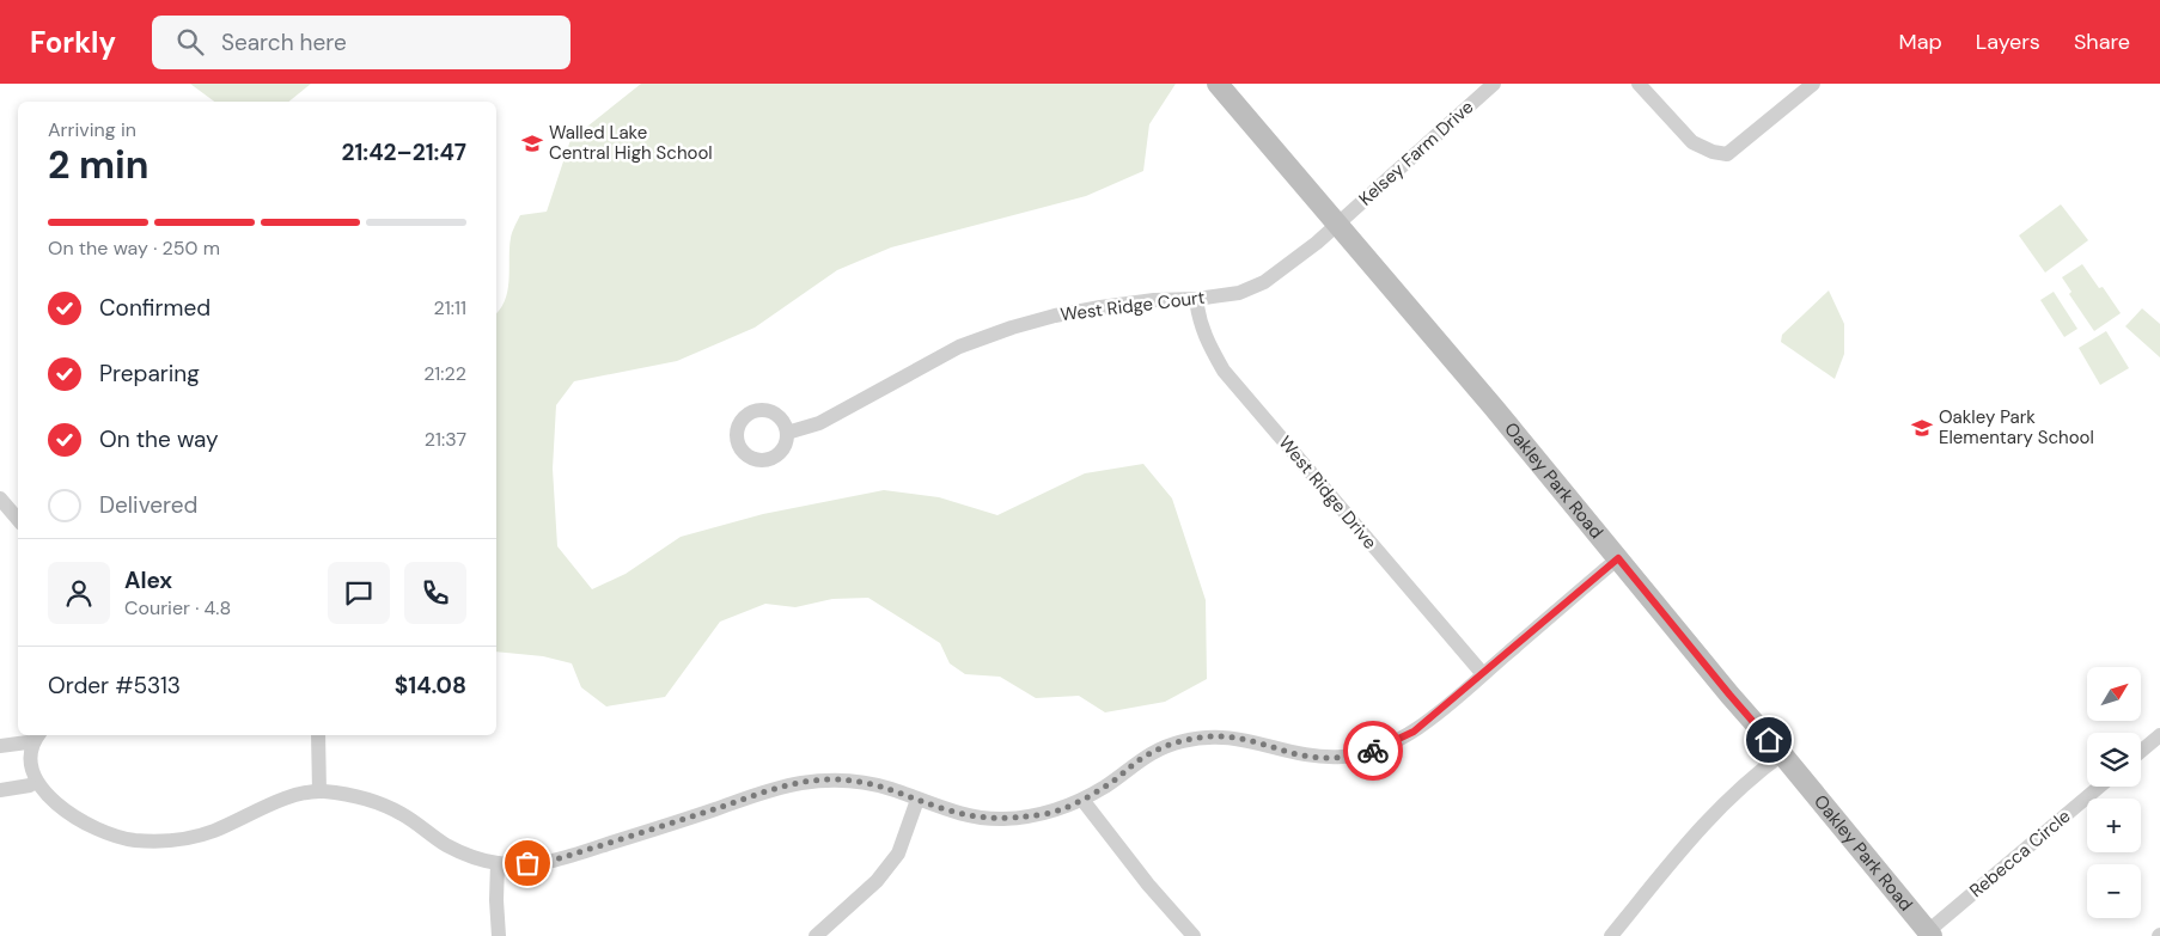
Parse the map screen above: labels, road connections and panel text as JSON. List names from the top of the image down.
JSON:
{
  "streets": {
    "street": [
      "Kelsey Farm Drive",
      "West Ridge Court",
      "Oakley Park Road",
      "West Ridge Drive",
      "Rebecca Circle"
    ]
  },
  "crossings": [
    ["Kelsey Farm Drive", "West Ridge Court"],
    ["Kelsey Farm Drive", "Oakley Park Road"],
    ["West Ridge Court", "Oakley Park Road"],
    ["West Ridge Court", "West Ridge Drive"],
    ["Oakley Park Road", "Rebecca Circle"]
  ],
  "places": {
    "school or university": ["Walled Lake Central High School", "Oakley Park Elementary School"]
  },
  "north": "top right",
  "page": {
    "header": "Forkly",
    "search": "Search here",
    "nav": ["Map", "Layers", "Share"],
    "heading": ["2 min", "Arriving in", "21:42–21:47"],
    "panel": [
      "Alex",
      "Courier · 4.8",
      "Order #5313",
      "$14.08"
    ],
    "bar": "On the way · 250 m",
    "list": [
      ["Confirmed", "21:11"],
      ["Preparing", "21:22"],
      ["On the way", "21:37"],
      "Delivered"
    ],
    "map_buttons": ["+", "−"]
  }
}
